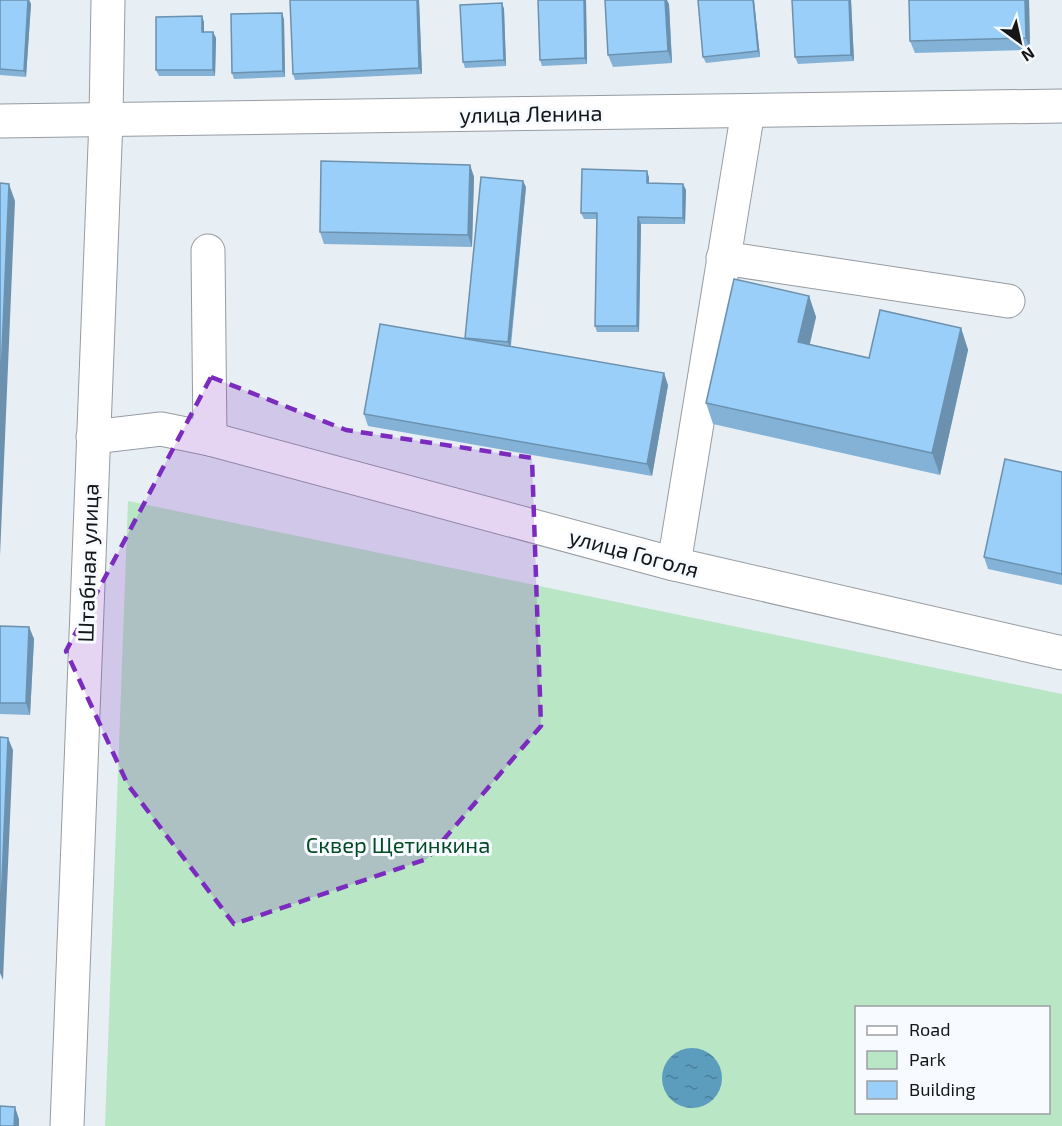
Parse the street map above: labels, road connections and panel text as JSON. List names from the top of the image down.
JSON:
{
  "streets": {
    "street": ["улица Ленина", "улица Гоголя", "Штабная улица"]
  },
  "crossings": [
    ["улица Ленина", "Штабная улица"],
    ["улица Гоголя", "Штабная улица"]
  ],
  "parks": ["Сквер Щетинкина"],
  "legend": ["Road", "Park", "Building"],
  "north": "bottom right"
}
